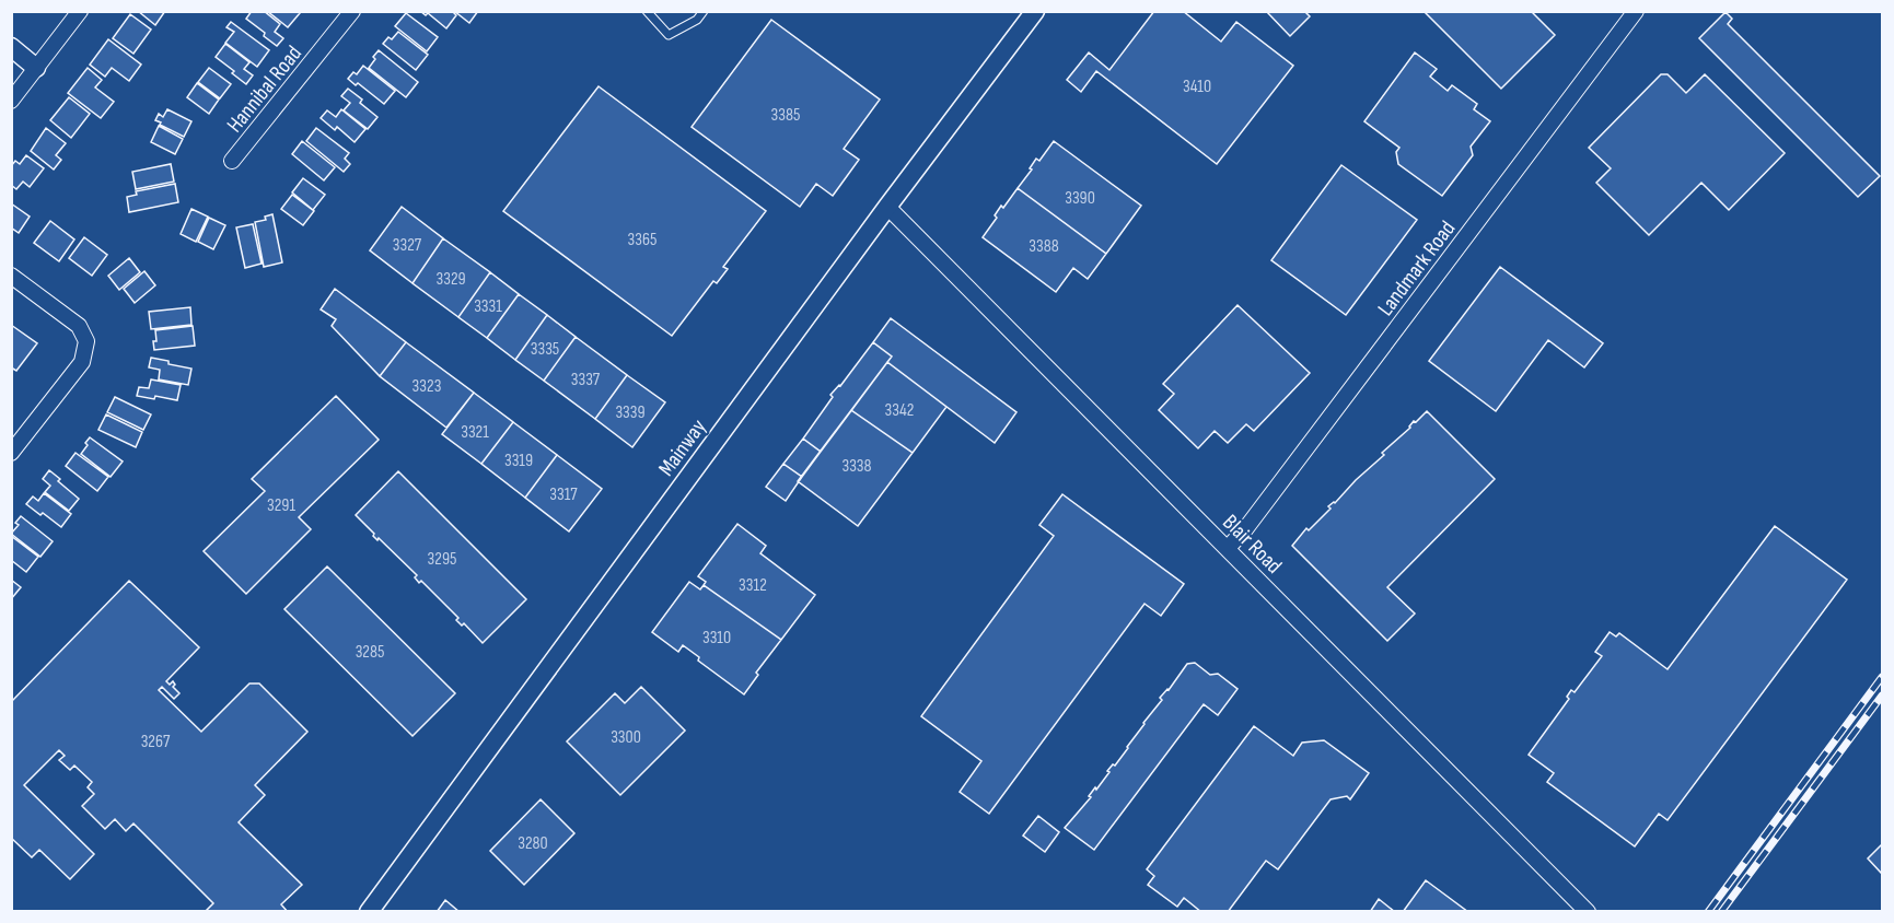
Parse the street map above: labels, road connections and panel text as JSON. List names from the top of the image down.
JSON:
{
  "streets": {
    "street": [
      "Hannibal Road",
      "Landmark Road",
      "Mainway",
      "Blair Road"
    ]
  },
  "crossings": [
    ["Landmark Road", "Blair Road"],
    ["Mainway", "Blair Road"]
  ],
  "house_numbers": [
    "3410",
    "3385",
    "3390",
    "3365",
    "3327",
    "3388",
    "3329",
    "3331",
    "3335",
    "3337",
    "3323",
    "3342",
    "3339",
    "3321",
    "3319",
    "3338",
    "3317",
    "3291",
    "3295",
    "3312",
    "3310",
    "3285",
    "3300",
    "3267",
    "3280"
  ]
}
